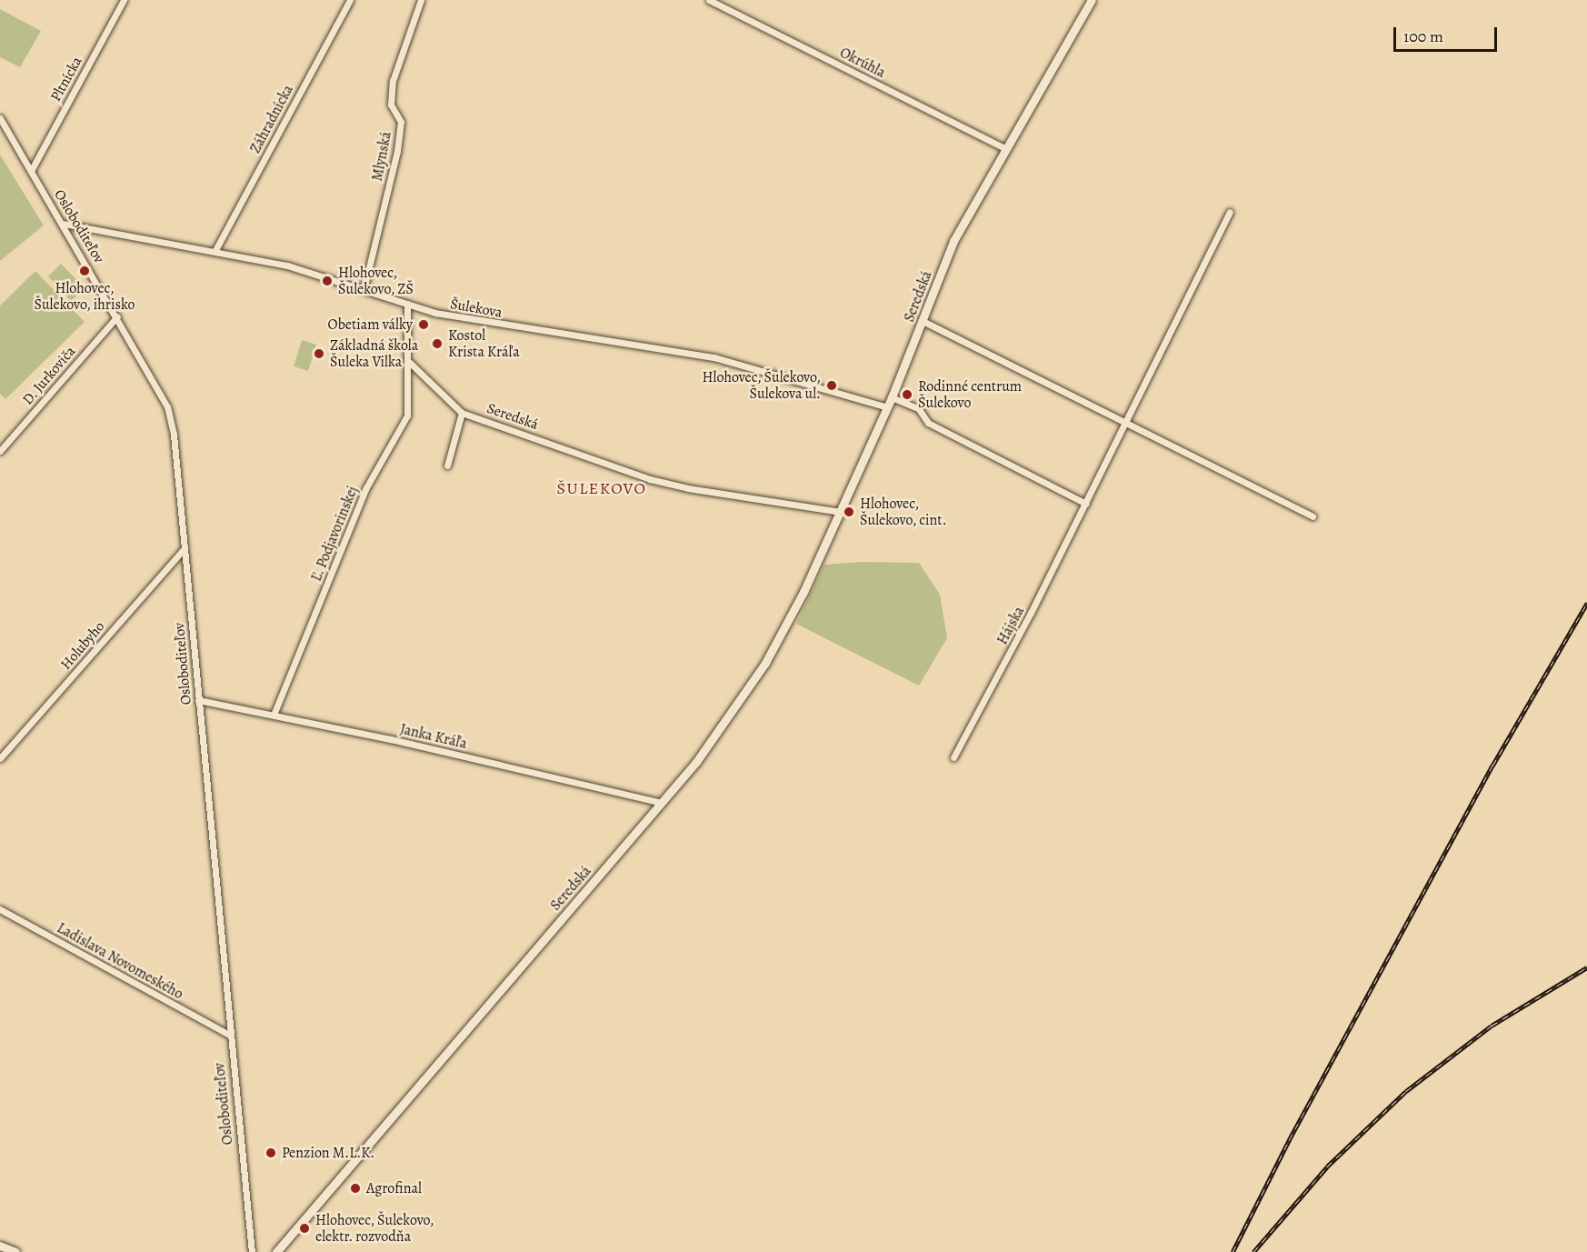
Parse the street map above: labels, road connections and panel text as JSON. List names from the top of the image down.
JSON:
{
  "streets": {
    "street": [
      "Okrúhla",
      "Pltnícka",
      "Záhradnícka",
      "Mlynská",
      "Osloboditeľov",
      "Seredská",
      "Šulekova",
      "D. Jurkoviča",
      "Ľ. Podjavorinskej",
      "Hájska",
      "Holubyho",
      "Janka Kráľa",
      "Ladislava Novomeského"
    ]
  },
  "crossings": [
    ["Okrúhla", "Seredská"],
    ["Pltnícka", "Osloboditeľov"],
    ["Záhradnícka", "Šulekova"],
    ["Mlynská", "Šulekova"],
    ["Osloboditeľov", "Šulekova"],
    ["Osloboditeľov", "D. Jurkoviča"],
    ["Osloboditeľov", "Holubyho"],
    ["Osloboditeľov", "Janka Kráľa"],
    ["Osloboditeľov", "Ladislava Novomeského"],
    ["Seredská", "Šulekova"],
    ["Seredská", "Janka Kráľa"],
    ["Šulekova", "Ľ. Podjavorinskej"],
    ["Ľ. Podjavorinskej", "Janka Kráľa"]
  ],
  "districts": ["ŠULEKOVO"],
  "places": [
    "Hlohovec, Šulekovo, ihrisko",
    "Hlohovec, Šulekovo, ZŠ",
    "Obetiam války",
    "Kostol Krista Kráľa",
    "Základná škola Šuleka Vilka",
    "Hlohovec, Šulekovo, Šulekova ul.",
    "Rodinné centrum Šulekovo",
    "Hlohovec, Šulekovo, cint.",
    "Penzion M.L.K.",
    "Agrofinal",
    "Hlohovec, Šulekovo, elektr. rozvodňa"
  ],
  "scale_bar": "100 m"
}
